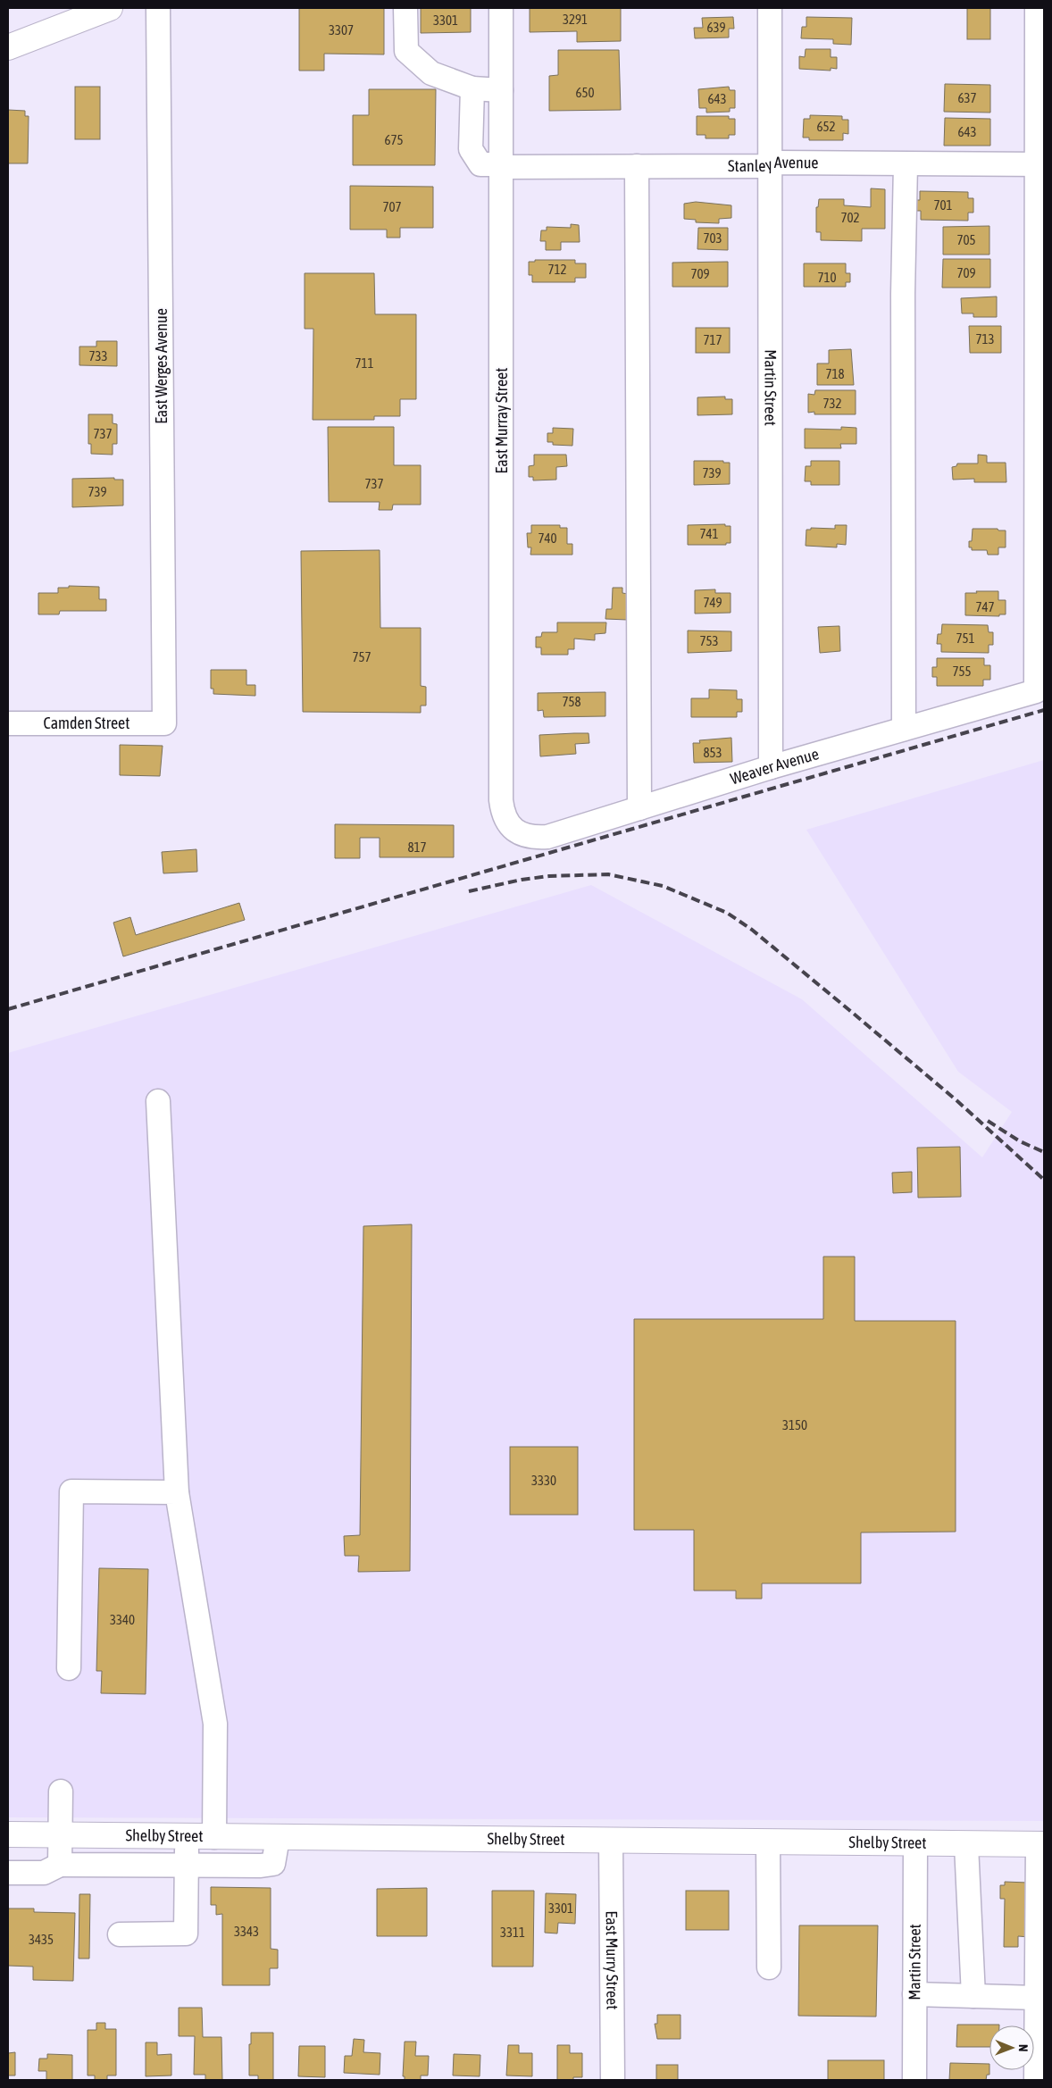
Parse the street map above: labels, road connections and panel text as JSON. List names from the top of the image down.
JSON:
{
  "streets": {
    "main road": ["Shelby Street"],
    "street": [
      "Stanley Avenue",
      "East Werges Avenue",
      "Martin Street",
      "East Murray Street",
      "Camden Street",
      "Weaver Avenue",
      "East Murry Street"
    ]
  },
  "crossings": [
    ["Stanley Avenue", "Martin Street"],
    ["Stanley Avenue", "East Murray Street"],
    ["East Werges Avenue", "Camden Street"],
    ["Martin Street", "Weaver Avenue"],
    ["Martin Street", "Shelby Street"],
    ["East Murray Street", "Weaver Avenue"],
    ["Shelby Street", "East Murry Street"]
  ],
  "house_numbers": [
    "3291",
    "3301",
    "639",
    "3307",
    "650",
    "637",
    "643",
    "652",
    "643",
    "675",
    "701",
    "707",
    "702",
    "703",
    "705",
    "712",
    "709",
    "709",
    "710",
    "713",
    "717",
    "733",
    "711",
    "718",
    "732",
    "737",
    "739",
    "737",
    "739",
    "741",
    "740",
    "749",
    "747",
    "751",
    "753",
    "757",
    "755",
    "758",
    "853",
    "817",
    "3150",
    "3330",
    "3340",
    "3301",
    "3343",
    "3311",
    "3435"
  ],
  "north": "right"
}
